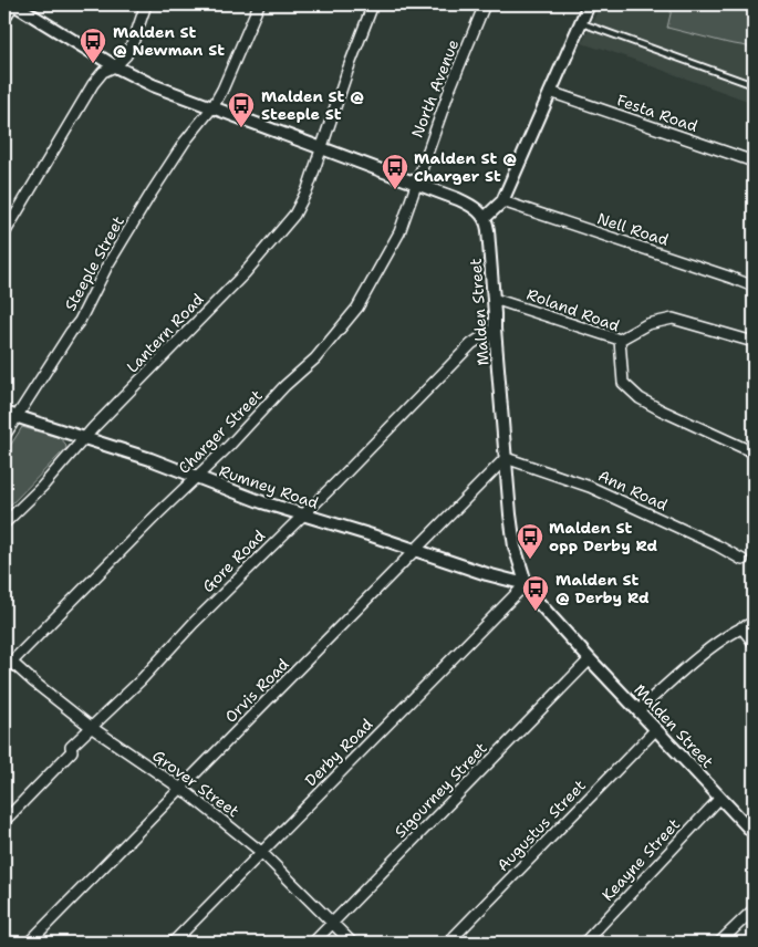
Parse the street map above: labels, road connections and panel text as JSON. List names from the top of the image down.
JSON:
{
  "streets": {
    "street": [
      "North Avenue",
      "Festa Road",
      "Nell Road",
      "Steeple Street",
      "Roland Road",
      "Malden Street",
      "Lantern Road",
      "Charger Street",
      "Rumney Road",
      "Ann Road",
      "Gore Road",
      "Orvis Road",
      "Derby Road",
      "Grover Street",
      "Sigourney Street",
      "Augustus Street",
      "Keayne Street"
    ]
  },
  "crossings": [
    ["North Avenue", "Charger Street"],
    ["Steeple Street", "Rumney Road"],
    ["Roland Road", "Malden Street"],
    ["Malden Street", "Rumney Road"],
    ["Malden Street", "Ann Road"],
    ["Malden Street", "Gore Road"],
    ["Malden Street", "Orvis Road"],
    ["Malden Street", "Derby Road"],
    ["Malden Street", "Sigourney Street"],
    ["Malden Street", "Augustus Street"],
    ["Malden Street", "Keayne Street"],
    ["Lantern Road", "Rumney Road"],
    ["Charger Street", "Rumney Road"],
    ["Charger Street", "Grover Street"],
    ["Rumney Road", "Gore Road"],
    ["Rumney Road", "Orvis Road"],
    ["Rumney Road", "Derby Road"],
    ["Ann Road", "Orvis Road"],
    ["Gore Road", "Grover Street"],
    ["Orvis Road", "Grover Street"],
    ["Derby Road", "Grover Street"],
    ["Grover Street", "Sigourney Street"]
  ],
  "places": {
    "bus stop": [
      "Malden St @ Newman St",
      "Malden St @ Steeple St",
      "Malden St @ Charger St",
      "Malden St opp Derby Rd",
      "Malden St @ Derby Rd"
    ]
  }
}
